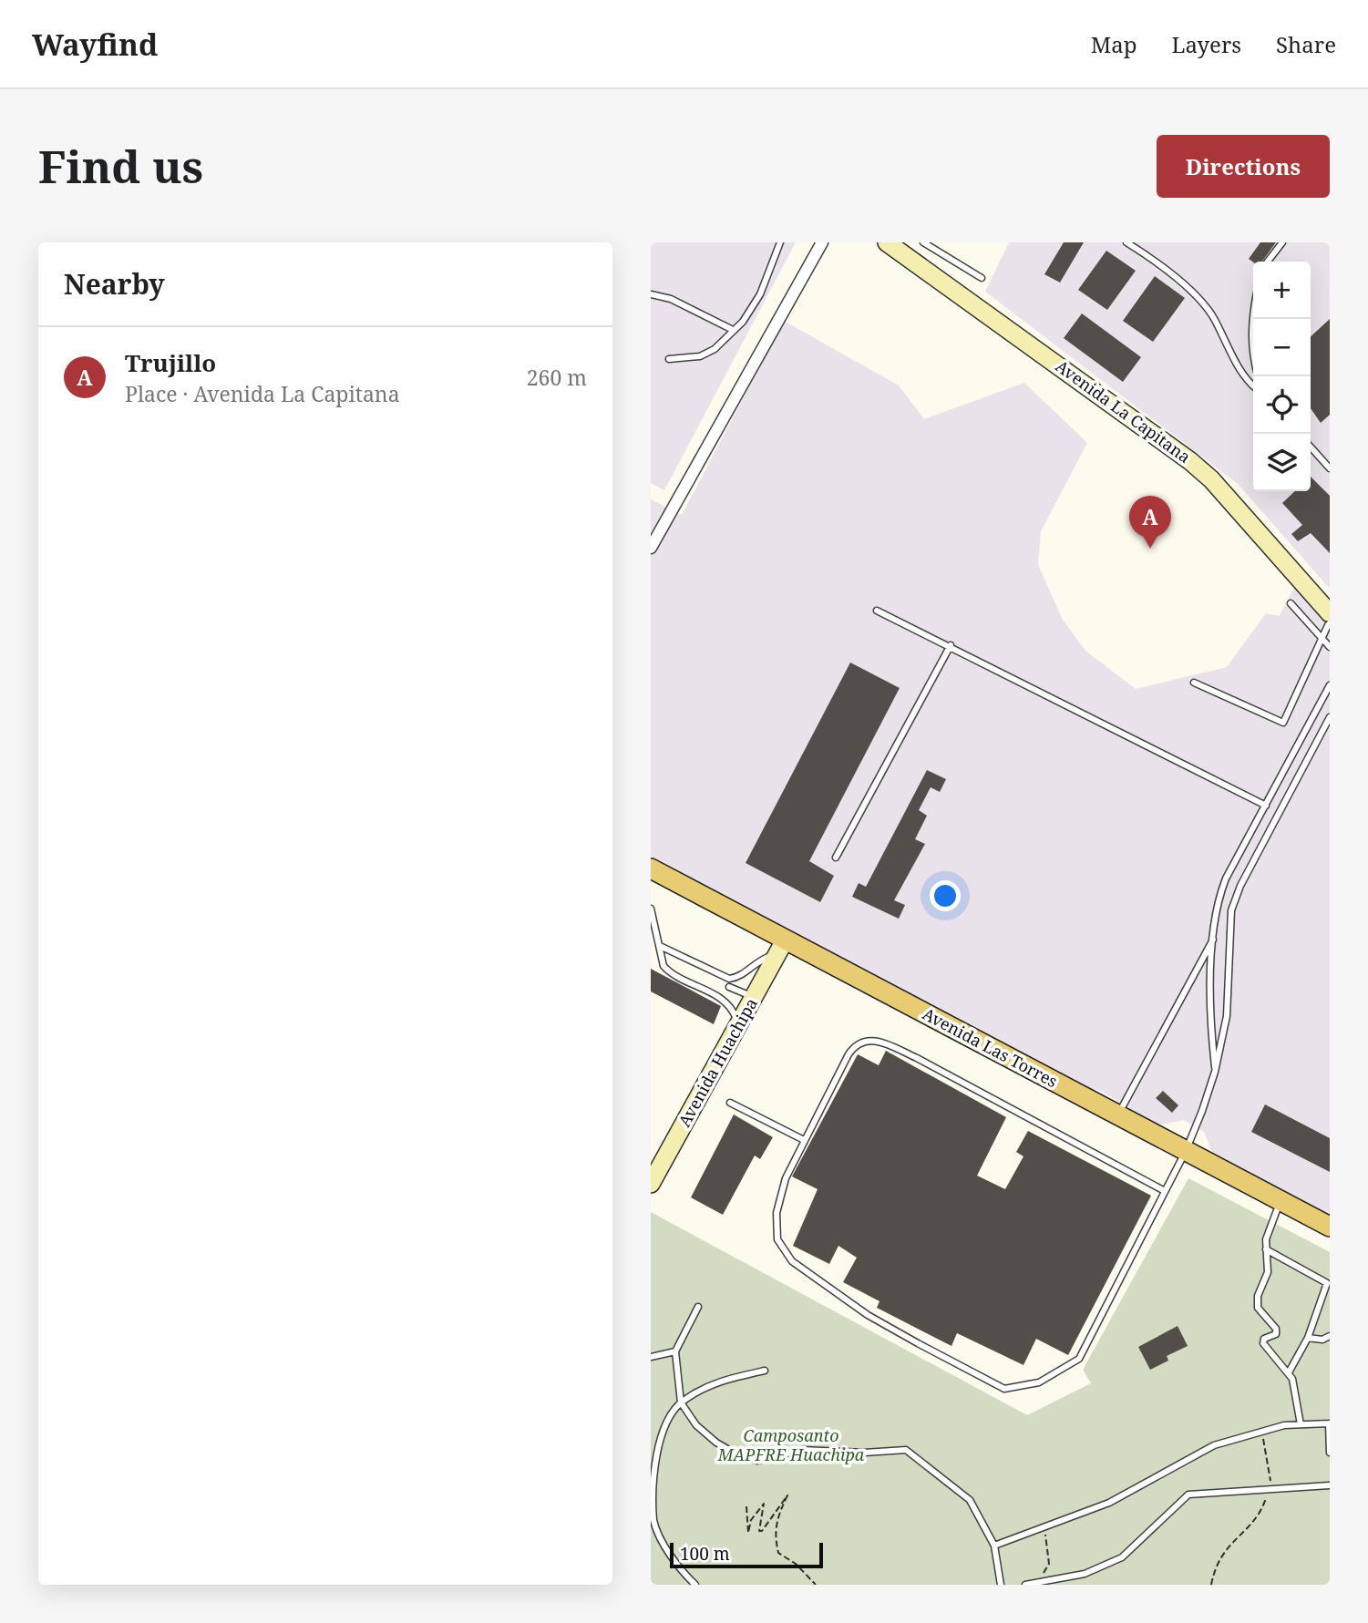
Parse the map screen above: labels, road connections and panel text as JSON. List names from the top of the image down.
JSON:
{
  "streets": {
    "main road": ["Avenida Las Torres"],
    "street": ["Avenida La Capitana", "Avenida Huachipa"]
  },
  "crossings": [
    ["Avenida Las Torres", "Avenida Huachipa"]
  ],
  "parks": ["Camposanto MAPFRE Huachipa"],
  "scale_bar": "100 m",
  "page": {
    "header": "Wayfind",
    "nav": ["Map", "Layers", "Share"],
    "buttons": "Directions",
    "title": "Find us",
    "heading": "Nearby",
    "map_buttons": ["+", "−"],
    "list": [
      {
        "mark": "A",
        "name": "Trujillo",
        "note": "Place · Avenida La Capitana",
        "value": "260 m"
      }
    ],
    "pins": "A",
    "scale": "100 m"
  }
}
